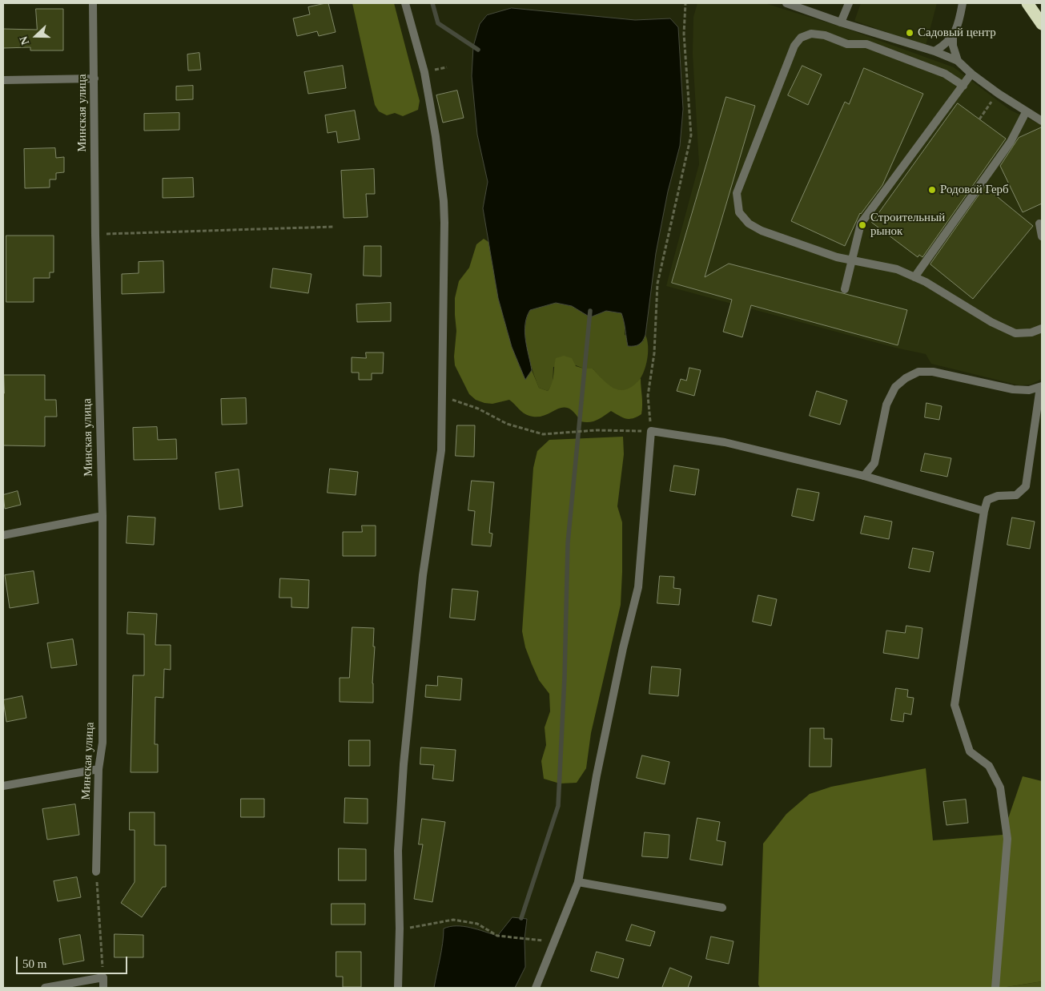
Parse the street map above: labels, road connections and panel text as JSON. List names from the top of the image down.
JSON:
{
  "streets": {
    "street": ["Минская улица"]
  },
  "places": ["Садовый центр", "Родовой Герб", "Строительный рынок"],
  "scale_bar": "50 m",
  "north": "left"
}
